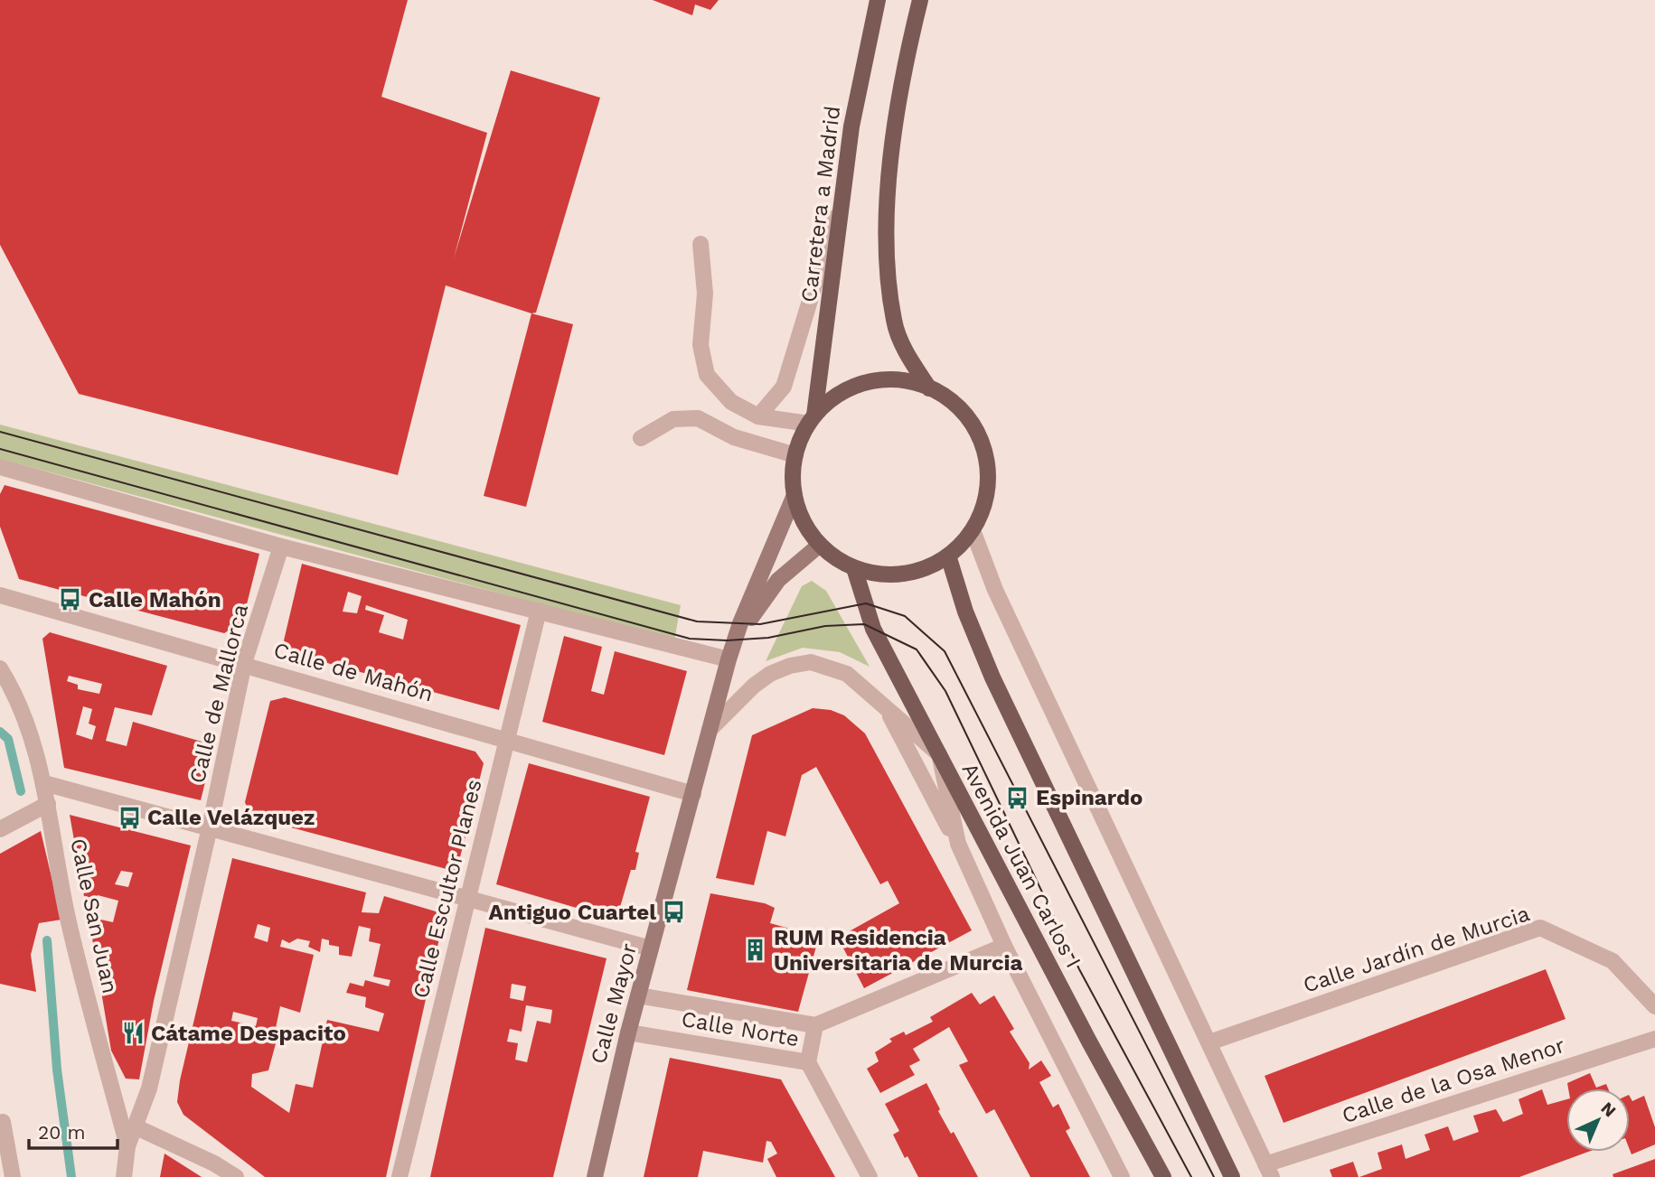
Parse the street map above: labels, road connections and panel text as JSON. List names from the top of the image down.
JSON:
{
  "streets": {
    "main road": ["Carretera a Madrid", "Avenida Juan Carlos I", "Calle Mayor"],
    "street": [
      "Calle de Mahón",
      "Calle de Mallorca",
      "Calle Escultor Planes",
      "Calle San Juan",
      "Calle Jardín de Murcia",
      "Calle Norte",
      "Calle de la Osa Menor"
    ]
  },
  "crossings": [
    ["Carretera a Madrid", "Avenida Juan Carlos I"],
    ["Calle de Mahón", "Calle de Mallorca"],
    ["Calle de Mahón", "Calle Escultor Planes"],
    ["Calle de Mahón", "Calle Mayor"],
    ["Calle de Mallorca", "Calle San Juan"],
    ["Calle Mayor", "Calle Norte"]
  ],
  "places": {
    "bus stop": [
      "Calle Mahón",
      "Espinardo",
      "Calle Velázquez",
      "Antiguo Cuartel"
    ],
    "building": ["RUM Residencia Universitaria de Murcia"],
    "restaurant": ["Cátame Despacito"]
  },
  "scale_bar": "20 m",
  "north": "top right"
}
